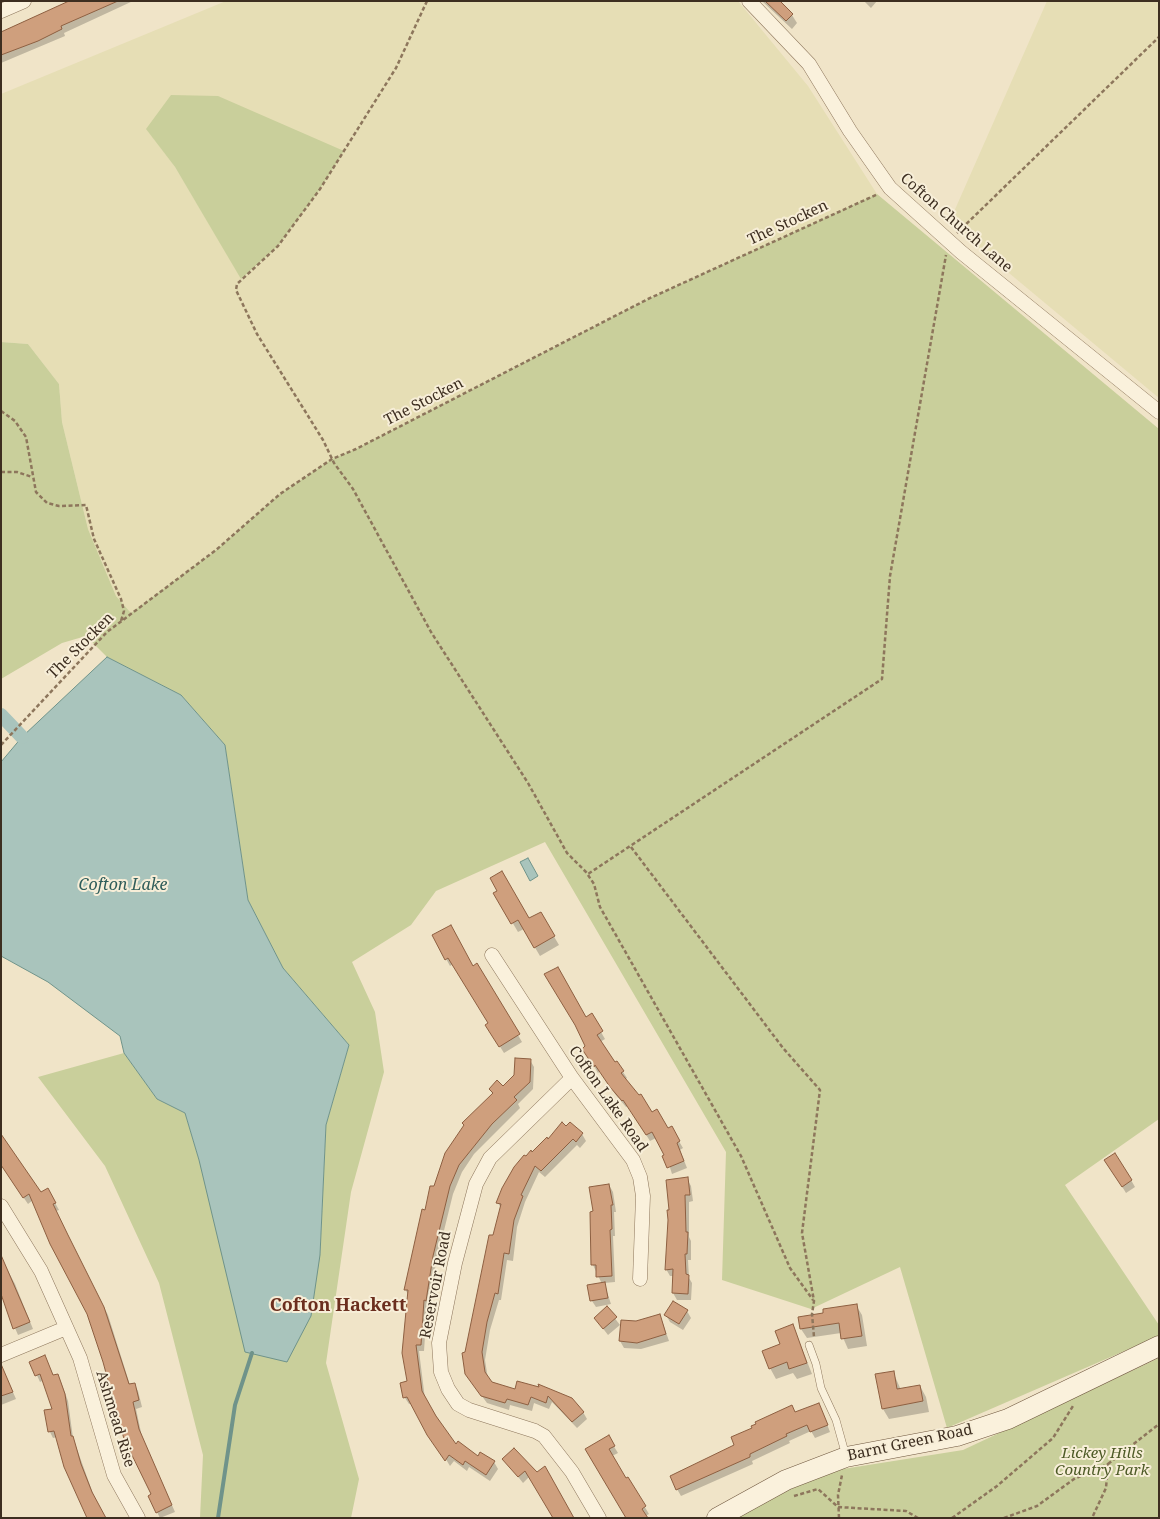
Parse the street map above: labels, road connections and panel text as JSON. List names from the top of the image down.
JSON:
{
  "streets": {
    "main road": ["Barnt Green Road"],
    "street": [
      "Cofton Church Lane",
      "Cofton Lake Road",
      "Reservoir Road",
      "Ashmead Rise"
    ],
    "path": ["The Stocken"]
  },
  "crossings": [
    ["The Stocken", "Cofton Church Lane"],
    ["Cofton Lake Road", "Reservoir Road"]
  ],
  "districts": ["Cofton Hackett"],
  "water": ["Cofton Lake"],
  "parks": ["Lickey Hills Country Park"]
}
